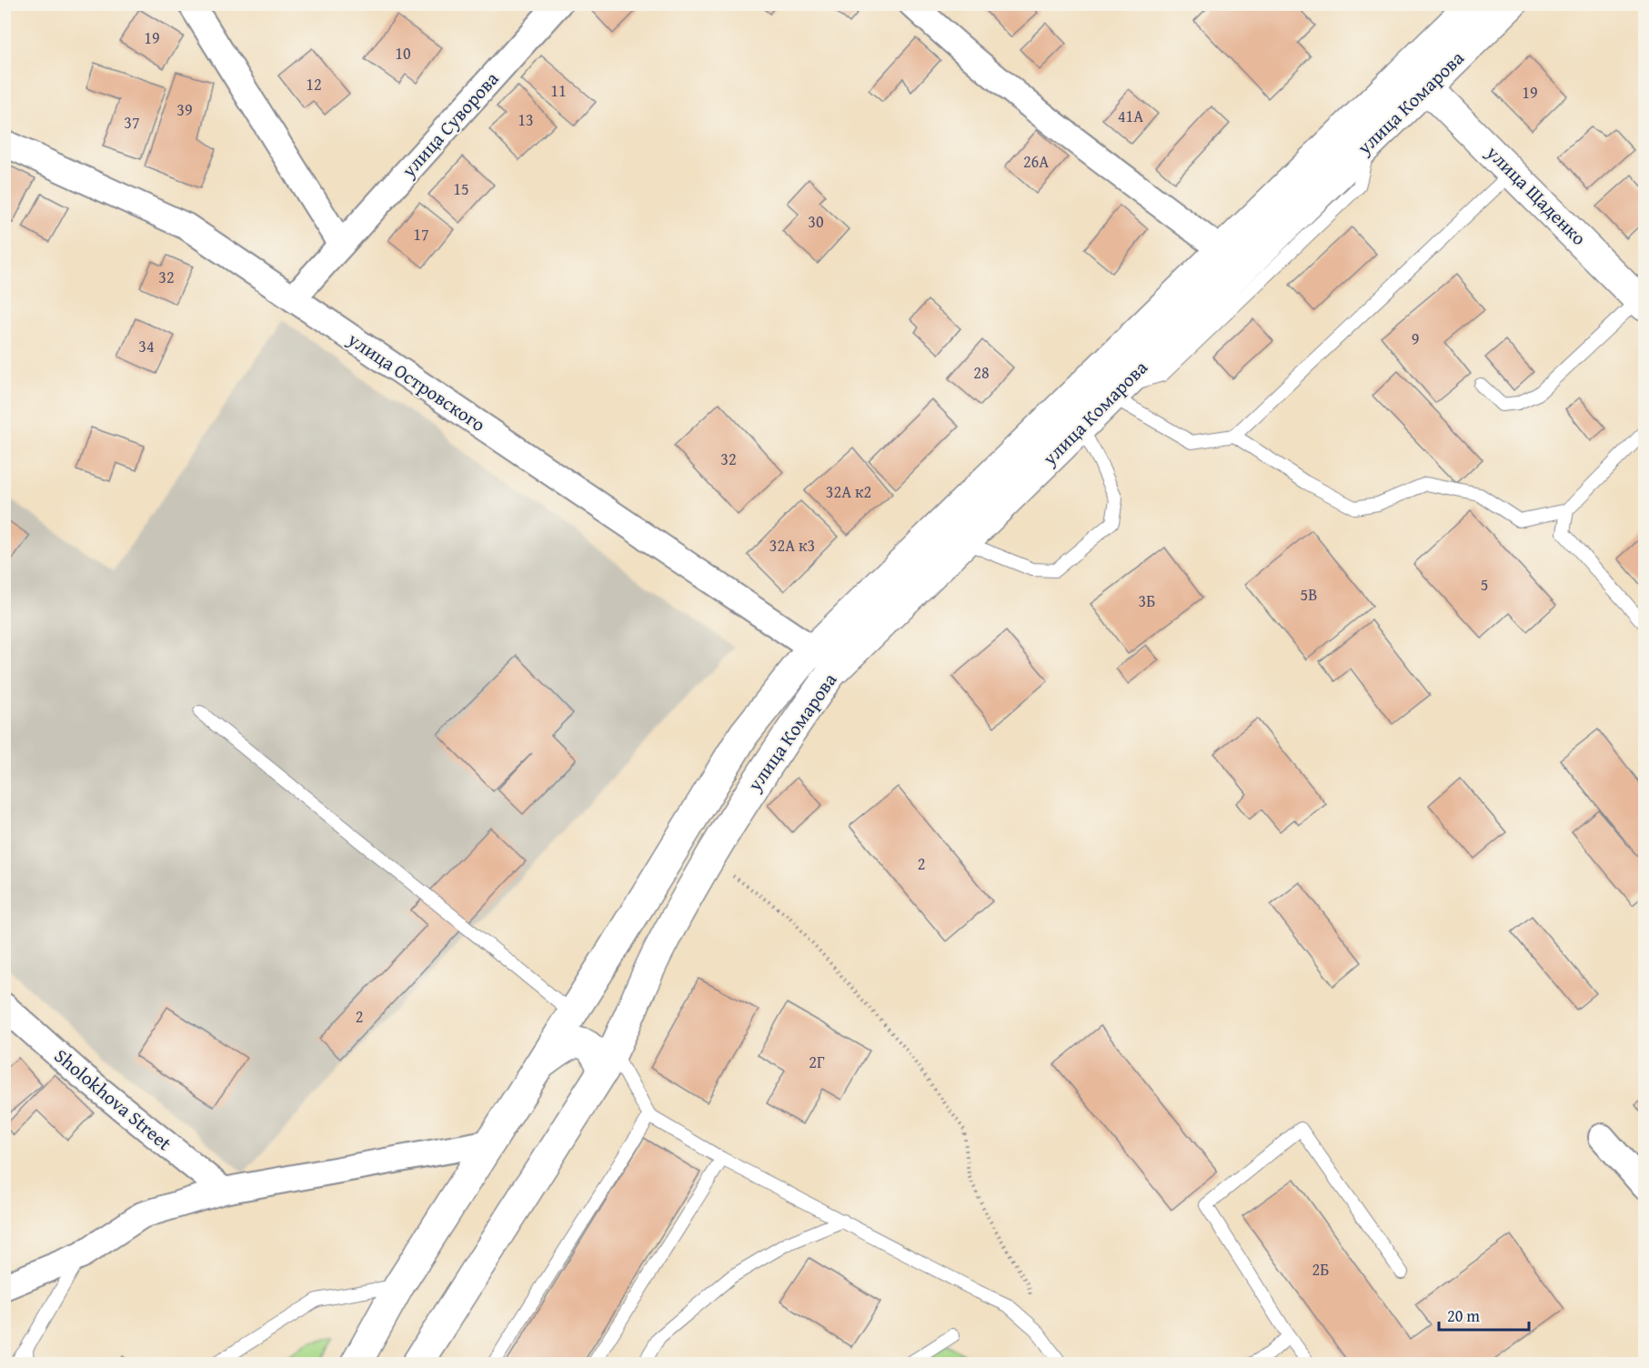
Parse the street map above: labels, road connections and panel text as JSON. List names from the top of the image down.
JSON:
{
  "streets": {
    "street": [
      "улица Комарова",
      "улица Суворова",
      "улица Щаденко",
      "улица Островского",
      "Sholokhova Street"
    ]
  },
  "crossings": [
    ["улица Комарова", "улица Щаденко"],
    ["улица Комарова", "улица Островского"],
    ["улица Суворова", "улица Островского"]
  ],
  "house_numbers": [
    "19",
    "10",
    "12",
    "11",
    "19",
    "39",
    "41А",
    "13",
    "37",
    "26А",
    "15",
    "30",
    "17",
    "32",
    "9",
    "34",
    "28",
    "32",
    "32А к2",
    "32А к3",
    "5",
    "5В",
    "3Б",
    "2",
    "2",
    "2Г",
    "2Б"
  ],
  "scale_bar": "20 m"
}
